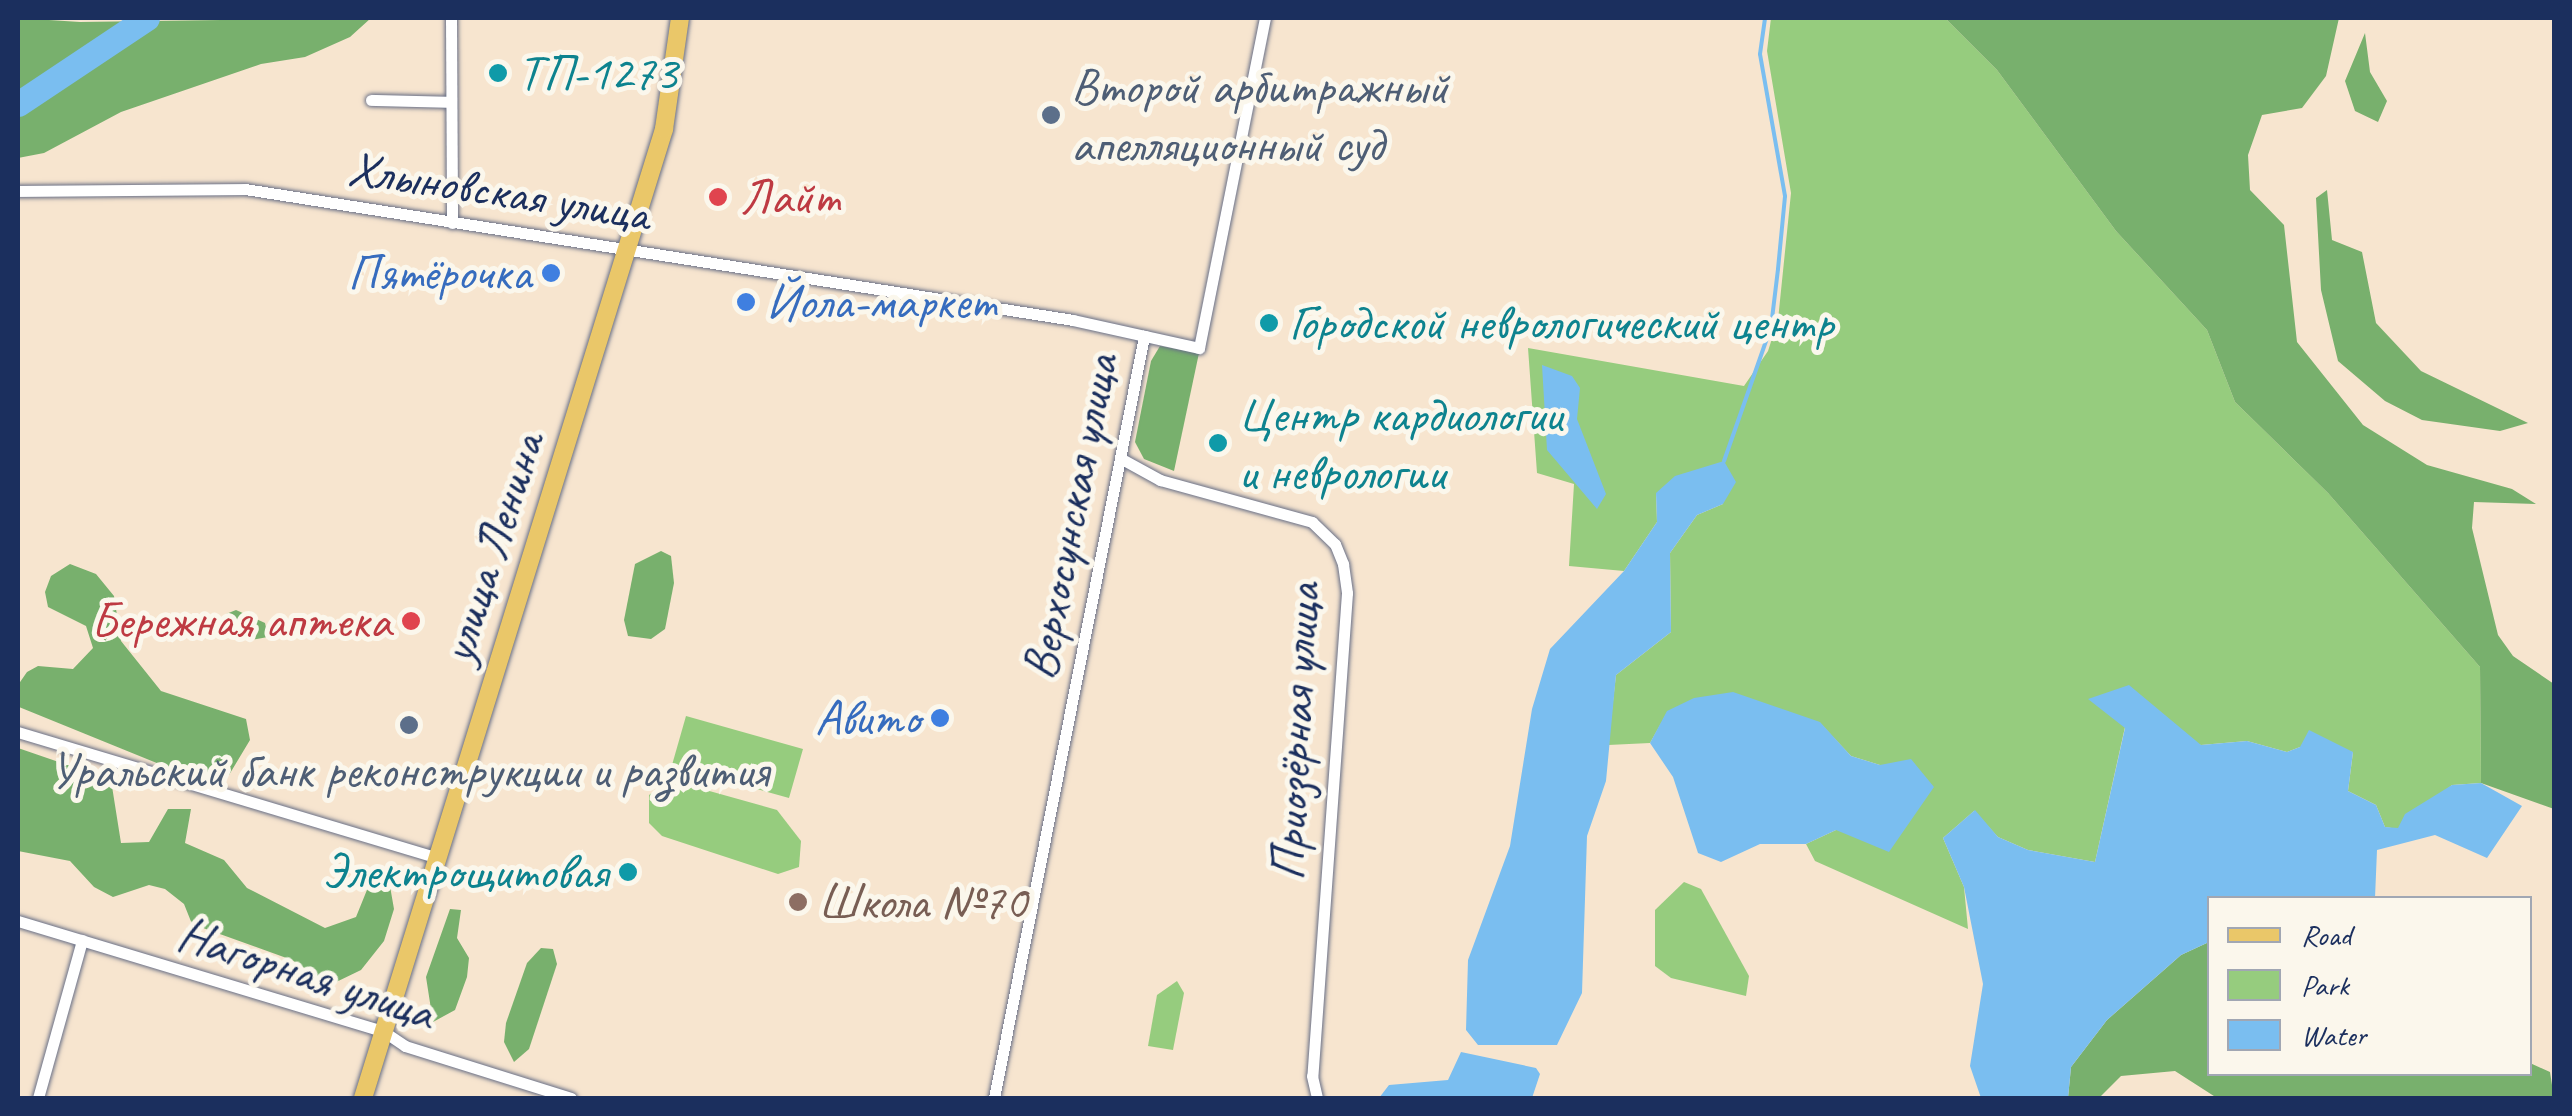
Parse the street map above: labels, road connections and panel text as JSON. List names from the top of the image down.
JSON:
{
  "streets": {
    "main road": ["улица Ленина"],
    "street": [
      "Хлыновская улица",
      "Верхосунская улица",
      "Приозёрная улица",
      "Нагорная улица"
    ]
  },
  "crossings": [
    ["Хлыновская улица", "Верхосунская улица"],
    ["Хлыновская улица", "улица Ленина"],
    ["Верхосунская улица", "Приозёрная улица"],
    ["улица Ленина", "Нагорная улица"]
  ],
  "places": [
    "ТП-1273",
    "Второй арбитражный апелляционный суд",
    "Лайт",
    "Пятёрочка",
    "Йола-маркет",
    "Городской неврологический центр",
    "Центр кардиологии и неврологии",
    "Бережная аптека",
    "Авито",
    "Уральский банк реконструкции и развития",
    "Электрощитовая",
    "Школа №70"
  ],
  "legend": ["Road", "Park", "Water"]
}
